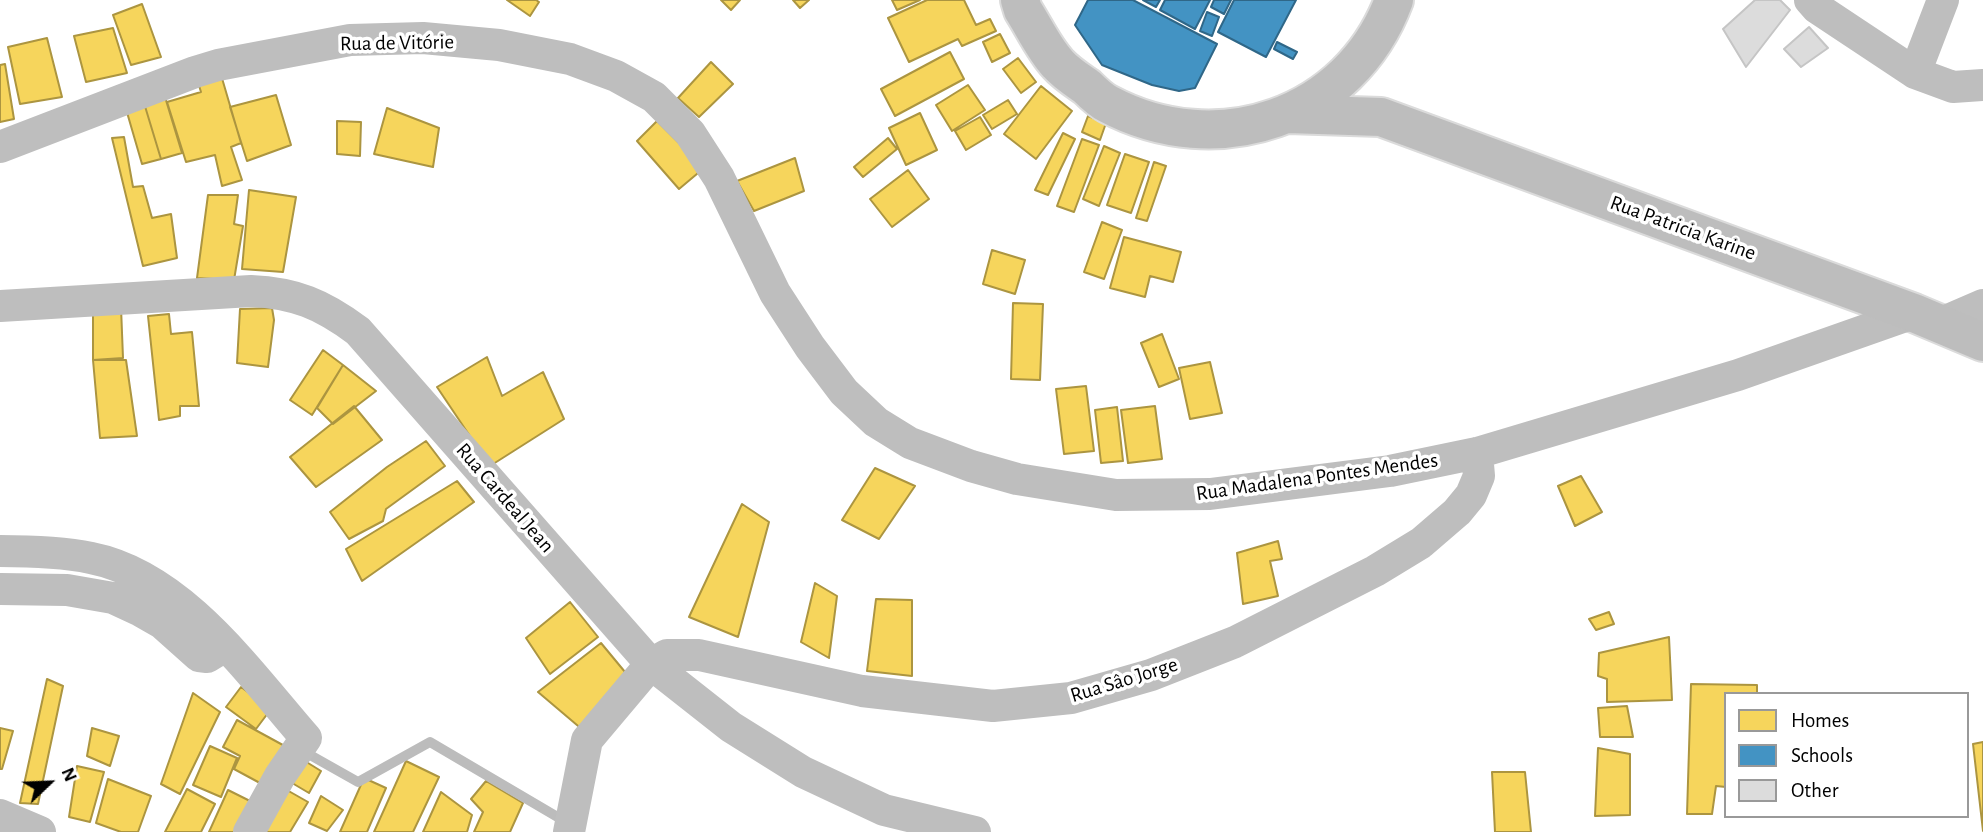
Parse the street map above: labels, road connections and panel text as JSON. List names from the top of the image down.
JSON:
{
  "streets": {
    "main road": ["Rua Patricia Karine"],
    "street": [
      "Rua de Vitórie",
      "Rua Madalena Pontes Mendes",
      "Rua Cardeal Jean",
      "Rua Sâo Jorge"
    ]
  },
  "crossings": [
    ["Rua de Vitórie", "Rua Madalena Pontes Mendes"],
    ["Rua Patricia Karine", "Rua Madalena Pontes Mendes"],
    ["Rua Madalena Pontes Mendes", "Rua Sâo Jorge"],
    ["Rua Cardeal Jean", "Rua Sâo Jorge"]
  ],
  "legend": ["Homes", "Schools", "Other"],
  "north": "top right"
}
